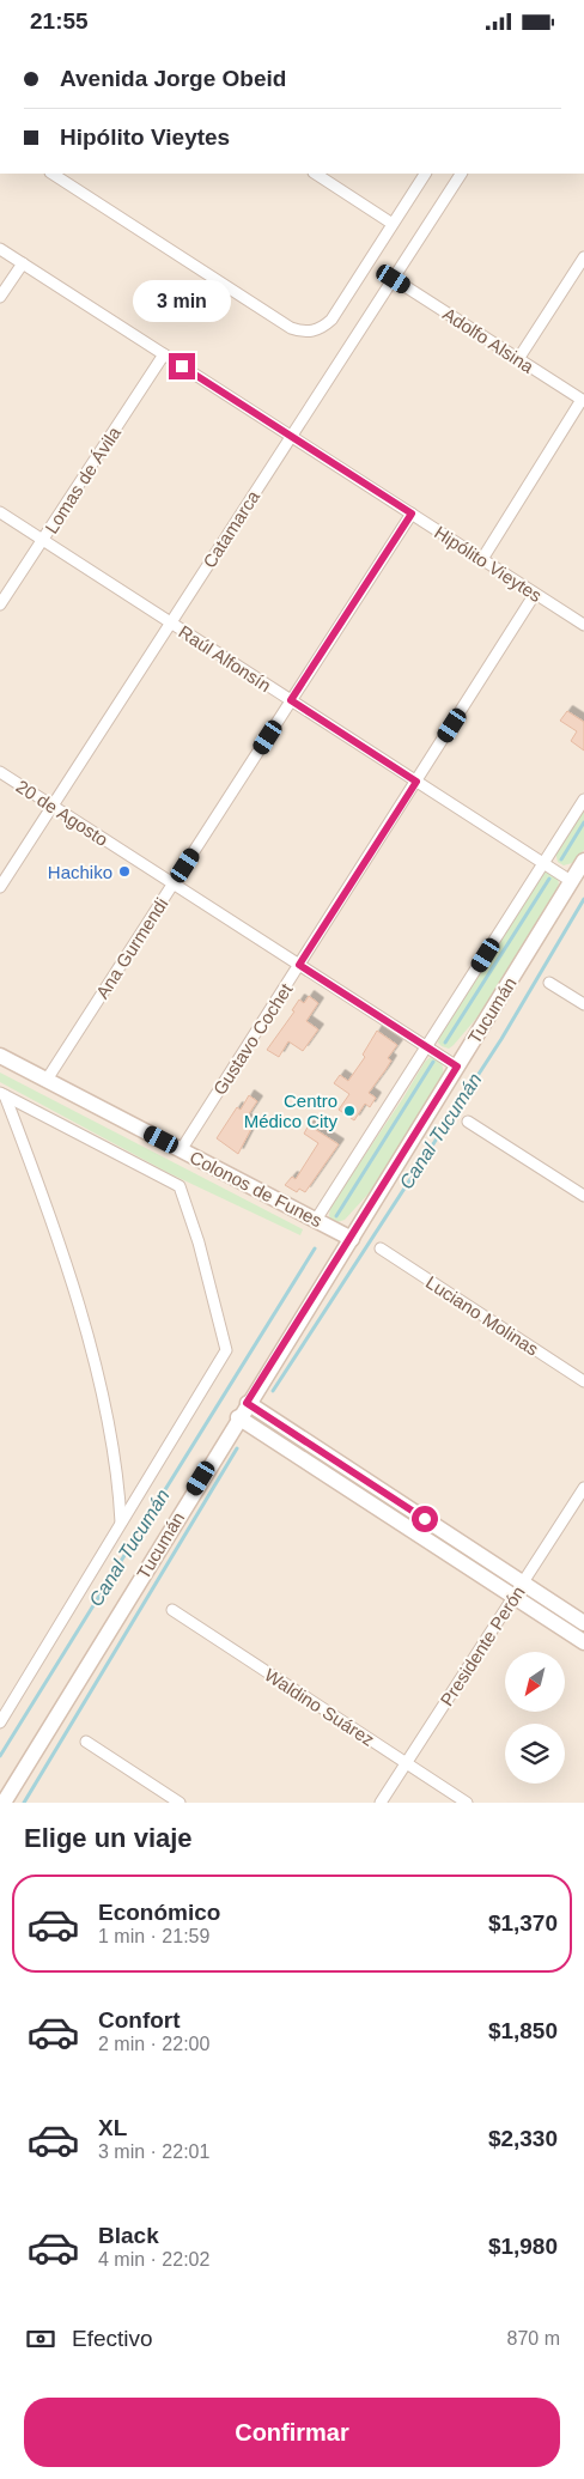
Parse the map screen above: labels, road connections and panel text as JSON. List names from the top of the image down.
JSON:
{
  "streets": {
    "main road": ["Tucumán", "Colonos de Funes"],
    "street": [
      "Adolfo Alsina",
      "Lomas de Ávila",
      "Catamarca",
      "Hipólito Vieytes",
      "Raúl Alfonsín",
      "20 de Agosto",
      "Ana Gurmendi",
      "Gustavo Cochet",
      "Luciano Molinas",
      "Presidente Perón",
      "Waldino Suárez"
    ]
  },
  "crossings": [
    ["Adolfo Alsina", "Catamarca"],
    ["Lomas de Ávila", "Hipólito Vieytes"],
    ["Lomas de Ávila", "Raúl Alfonsín"],
    ["Catamarca", "Hipólito Vieytes"],
    ["Catamarca", "Raúl Alfonsín"],
    ["Catamarca", "20 de Agosto"],
    ["Hipólito Vieytes", "Ana Gurmendi"],
    ["Hipólito Vieytes", "Gustavo Cochet"],
    ["Raúl Alfonsín", "Ana Gurmendi"],
    ["Raúl Alfonsín", "Tucumán"],
    ["Raúl Alfonsín", "Gustavo Cochet"],
    ["20 de Agosto", "Ana Gurmendi"],
    ["20 de Agosto", "Tucumán"],
    ["20 de Agosto", "Gustavo Cochet"],
    ["Ana Gurmendi", "Colonos de Funes"],
    ["Tucumán", "Colonos de Funes"],
    ["Gustavo Cochet", "Colonos de Funes"],
    ["Presidente Perón", "Waldino Suárez"]
  ],
  "water": ["Canal Tucumán"],
  "places": ["Hachiko", "Centro Médico City"],
  "north": "bottom left",
  "page": {
    "status": "21:55",
    "banner": ["Avenida Jorge Obeid", "Hipólito Vieytes"],
    "bubble": "3 min",
    "heading": "Elige un viaje",
    "list": [
      {
        "name": "Económico",
        "note": "1 min · 21:59",
        "value": "$1,370"
      },
      {
        "name": "Confort",
        "note": "2 min · 22:00",
        "value": "$1,850"
      },
      {
        "name": "XL",
        "note": "3 min · 22:01",
        "value": "$2,330"
      },
      {
        "name": "Black",
        "note": "4 min · 22:02",
        "value": "$1,980"
      }
    ],
    "pay": ["Efectivo", "870 m"],
    "buttons": "Confirmar"
  }
}
